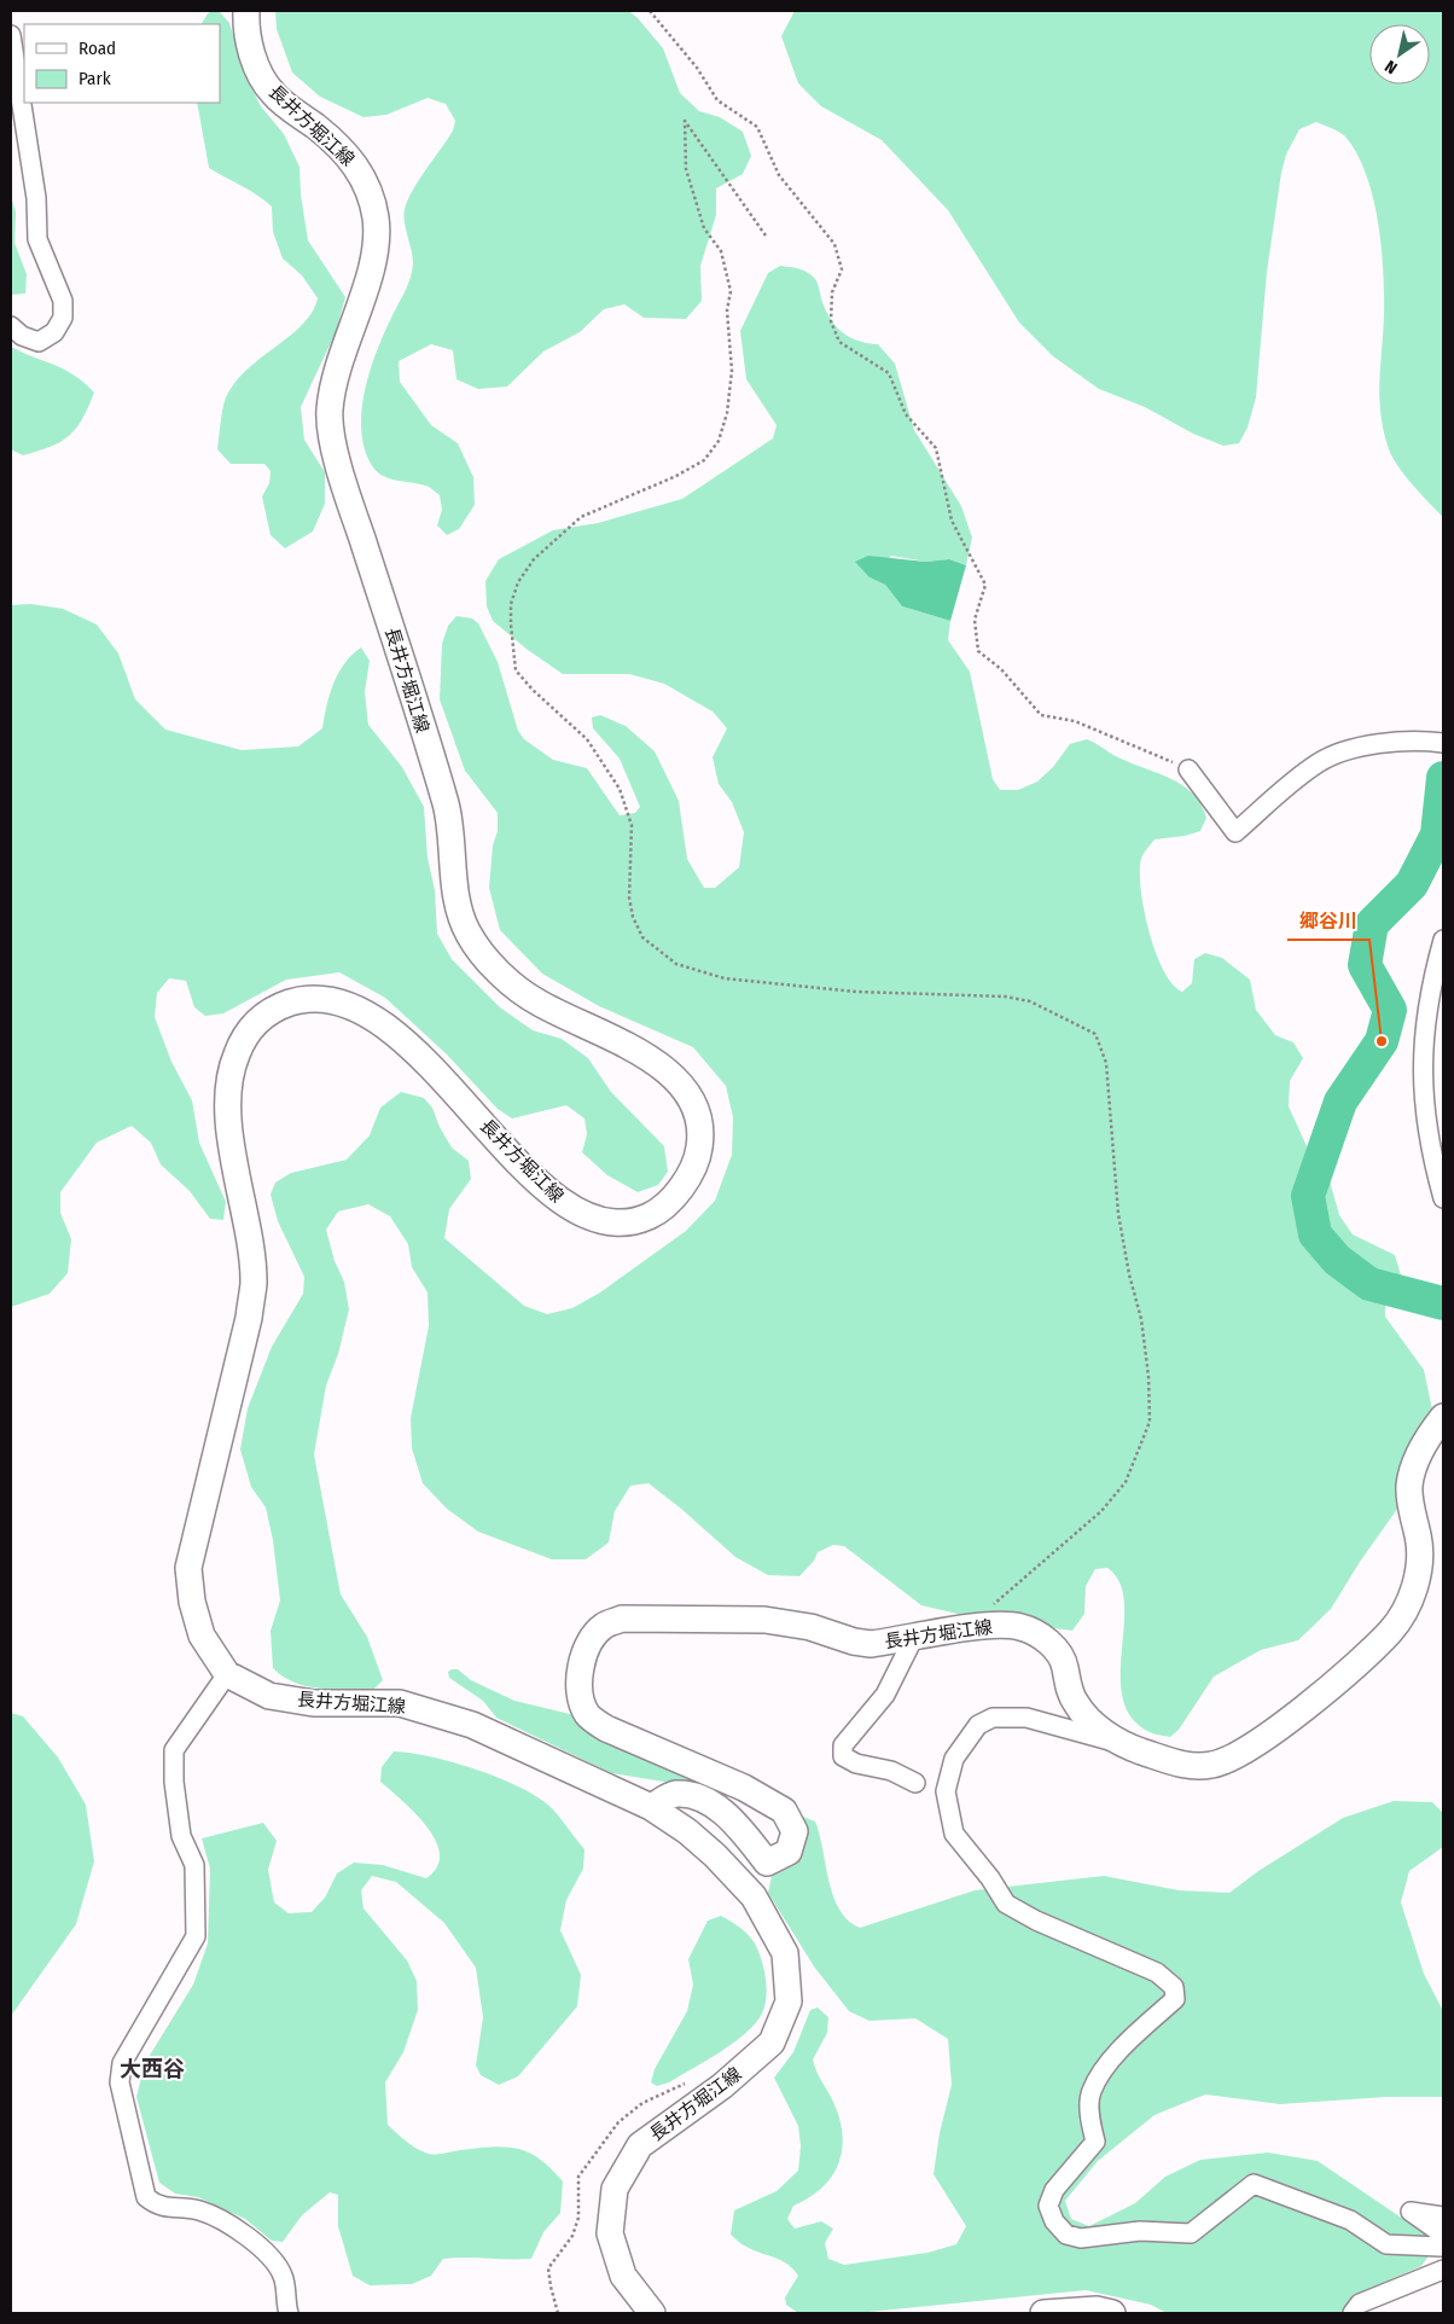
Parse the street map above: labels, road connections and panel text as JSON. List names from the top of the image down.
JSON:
{
  "streets": {
    "main road": ["長井方堀江線"]
  },
  "districts": ["大西谷"],
  "places": ["郷谷川"],
  "legend": ["Road", "Park"],
  "north": "bottom left"
}
